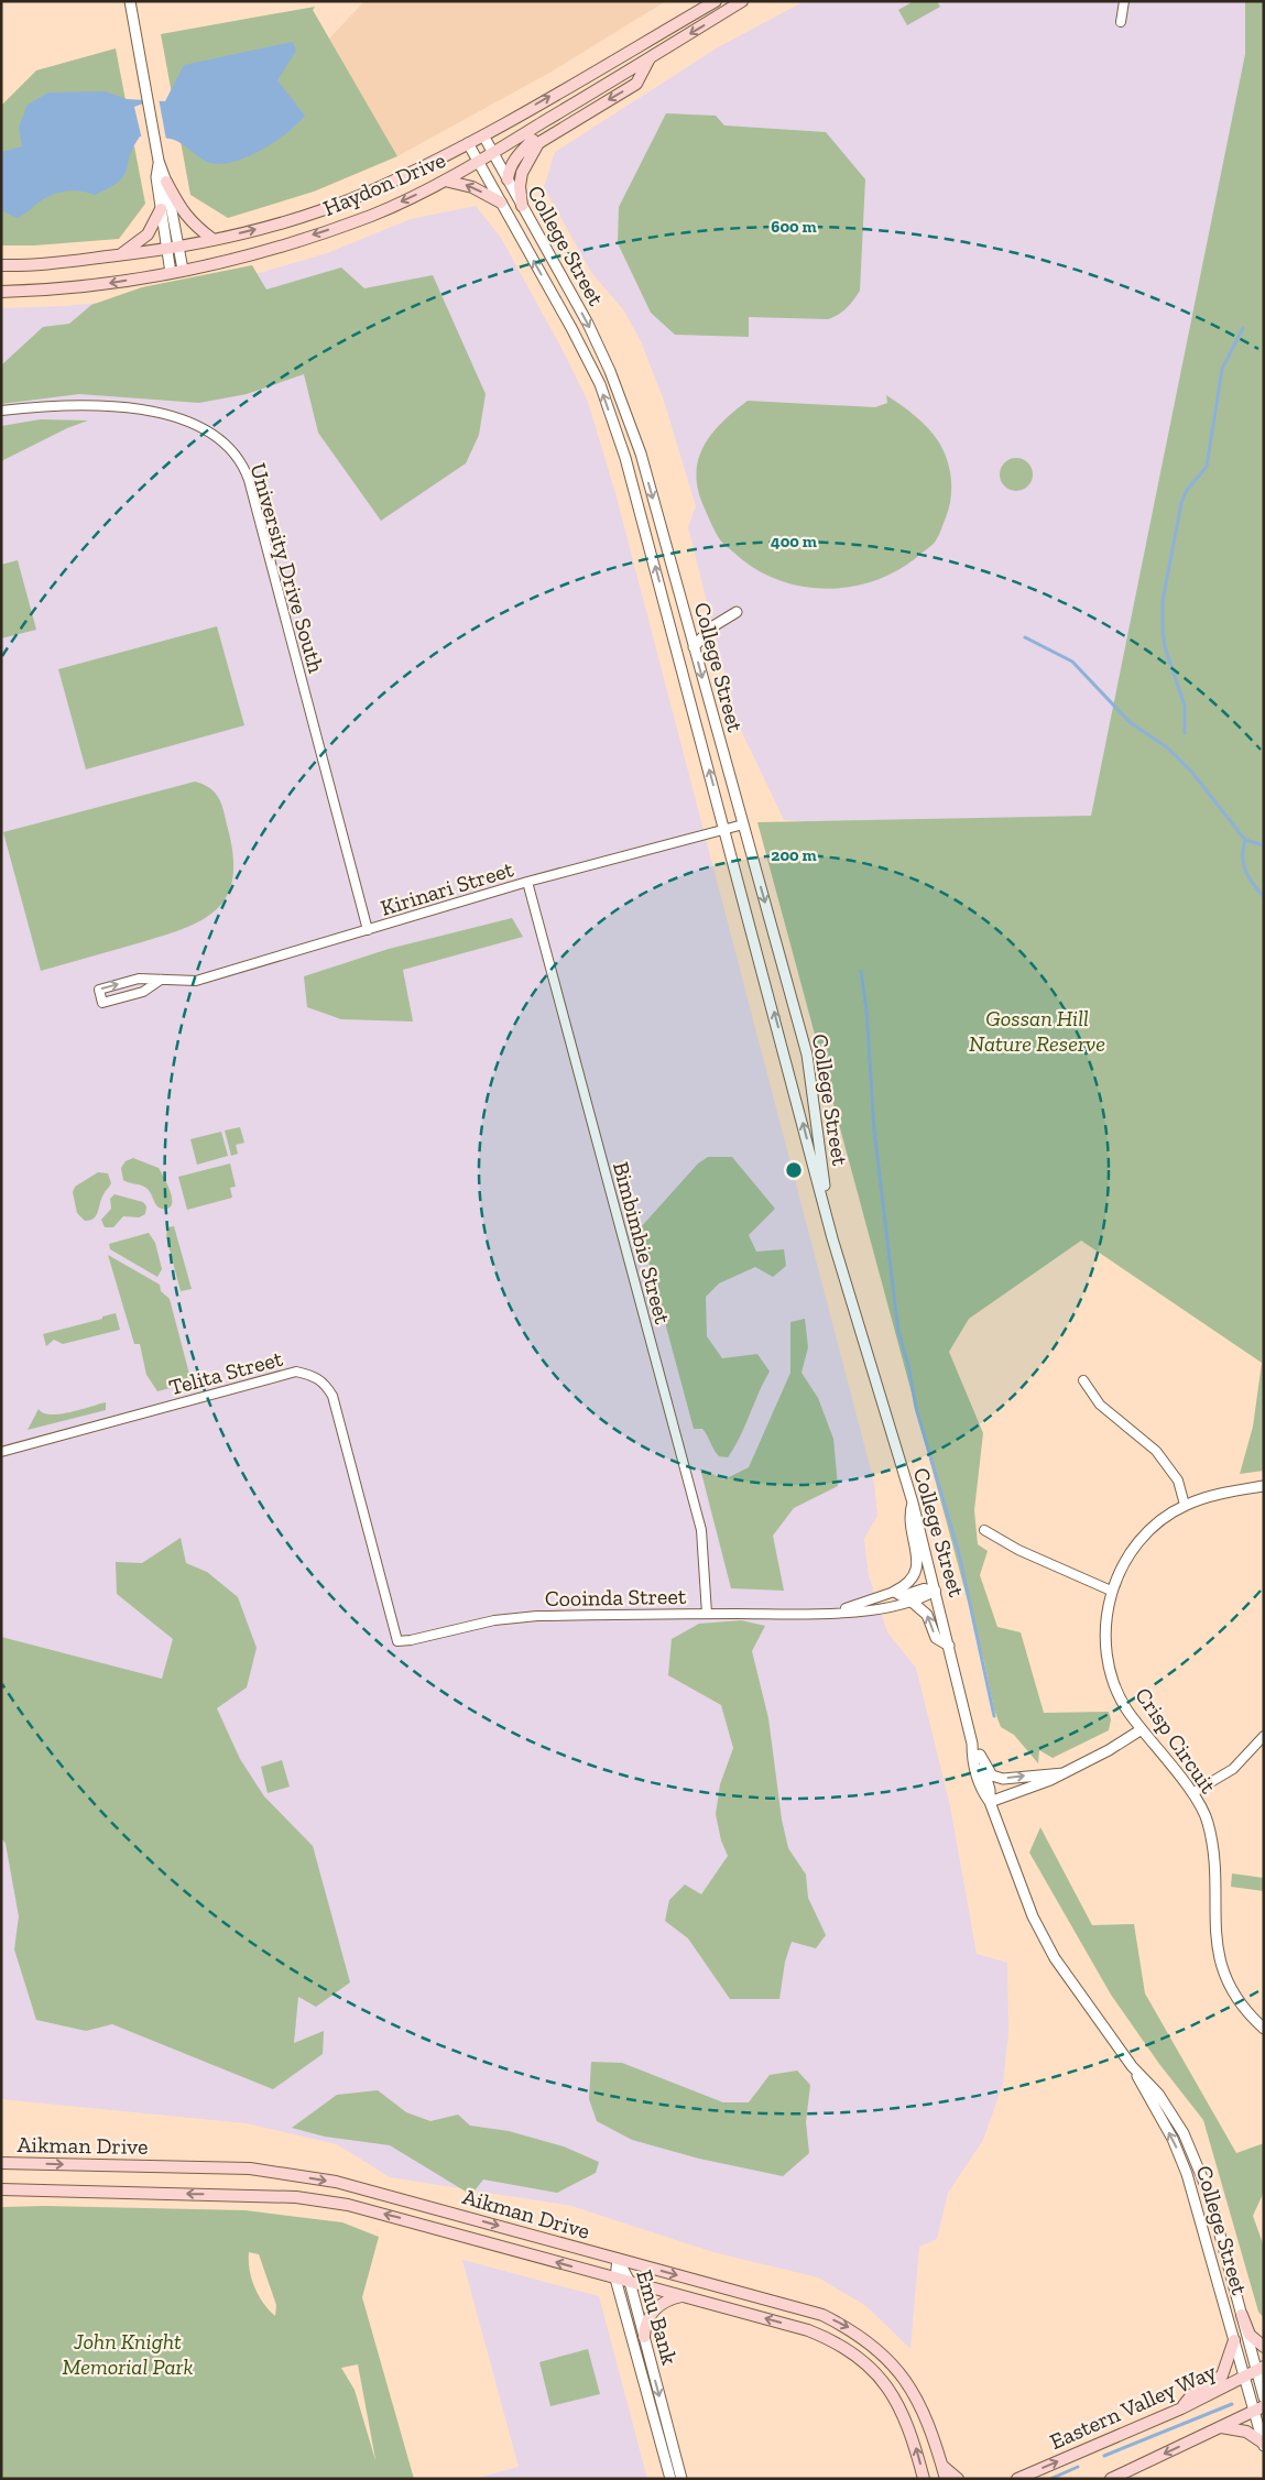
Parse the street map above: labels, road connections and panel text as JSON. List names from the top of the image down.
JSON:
{
  "streets": {
    "main road": ["Haydon Drive", "Aikman Drive", "Eastern Valley Way"],
    "street": [
      "College Street",
      "University Drive South",
      "Kirinari Street",
      "Bimbimbie Street",
      "Telita Street",
      "Cooinda Street",
      "Crisp Circuit",
      "Emu Bank"
    ]
  },
  "crossings": [
    ["Haydon Drive", "College Street"],
    ["College Street", "Kirinari Street"],
    ["College Street", "Cooinda Street"],
    ["College Street", "Eastern Valley Way"],
    ["University Drive South", "Kirinari Street"],
    ["Kirinari Street", "Bimbimbie Street"],
    ["Bimbimbie Street", "Cooinda Street"],
    ["Telita Street", "Cooinda Street"],
    ["Aikman Drive", "Emu Bank"]
  ],
  "parks": ["Gossan Hill Nature Reserve", "John Knight Memorial Park"],
  "rings": ["600 m", "400 m", "200 m"]
}
